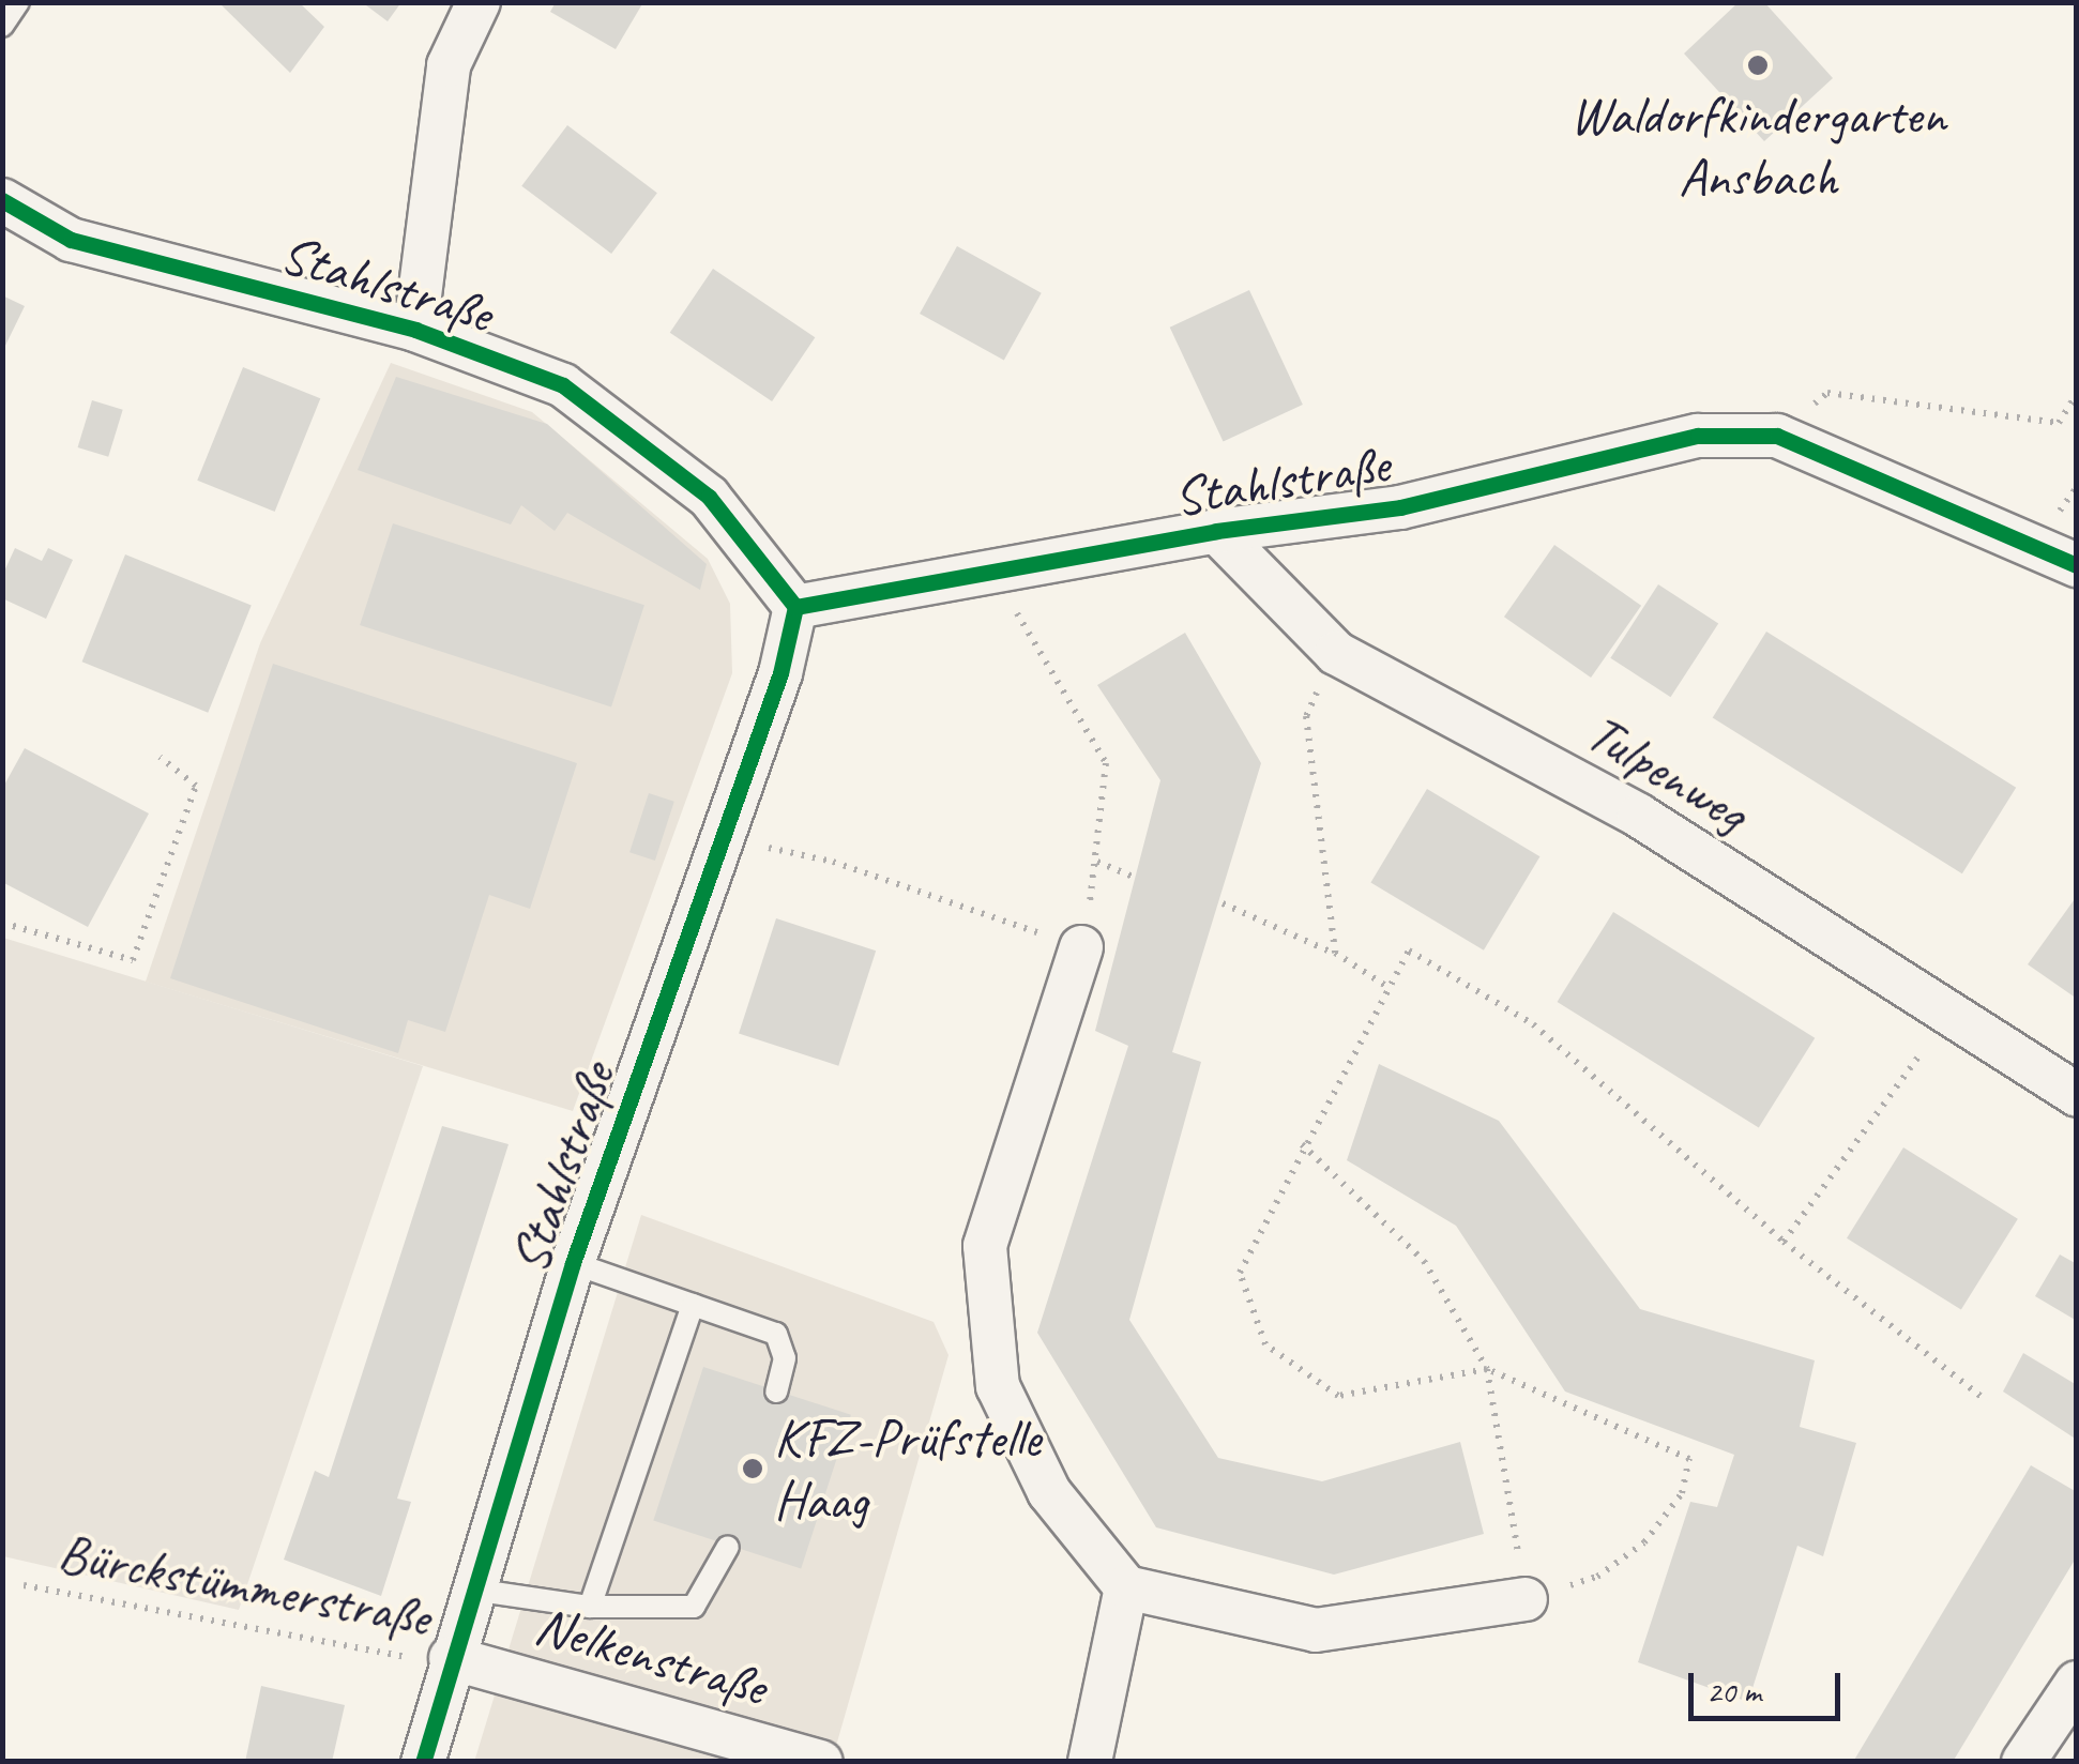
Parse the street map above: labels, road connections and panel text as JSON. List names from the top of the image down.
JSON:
{
  "streets": {
    "street": ["Stahlstraße", "Tulpenweg", "Nelkenstraße"],
    "path": ["Bürckstümmerstraße"]
  },
  "crossings": [
    ["Stahlstraße", "Tulpenweg"],
    ["Stahlstraße", "Bürckstümmerstraße"],
    ["Stahlstraße", "Nelkenstraße"],
    ["Bürckstümmerstraße", "Nelkenstraße"]
  ],
  "places": ["Waldorfkindergarten Ansbach", "KFZ-Prüfstelle Haag"],
  "scale_bar": "20 m"
}
